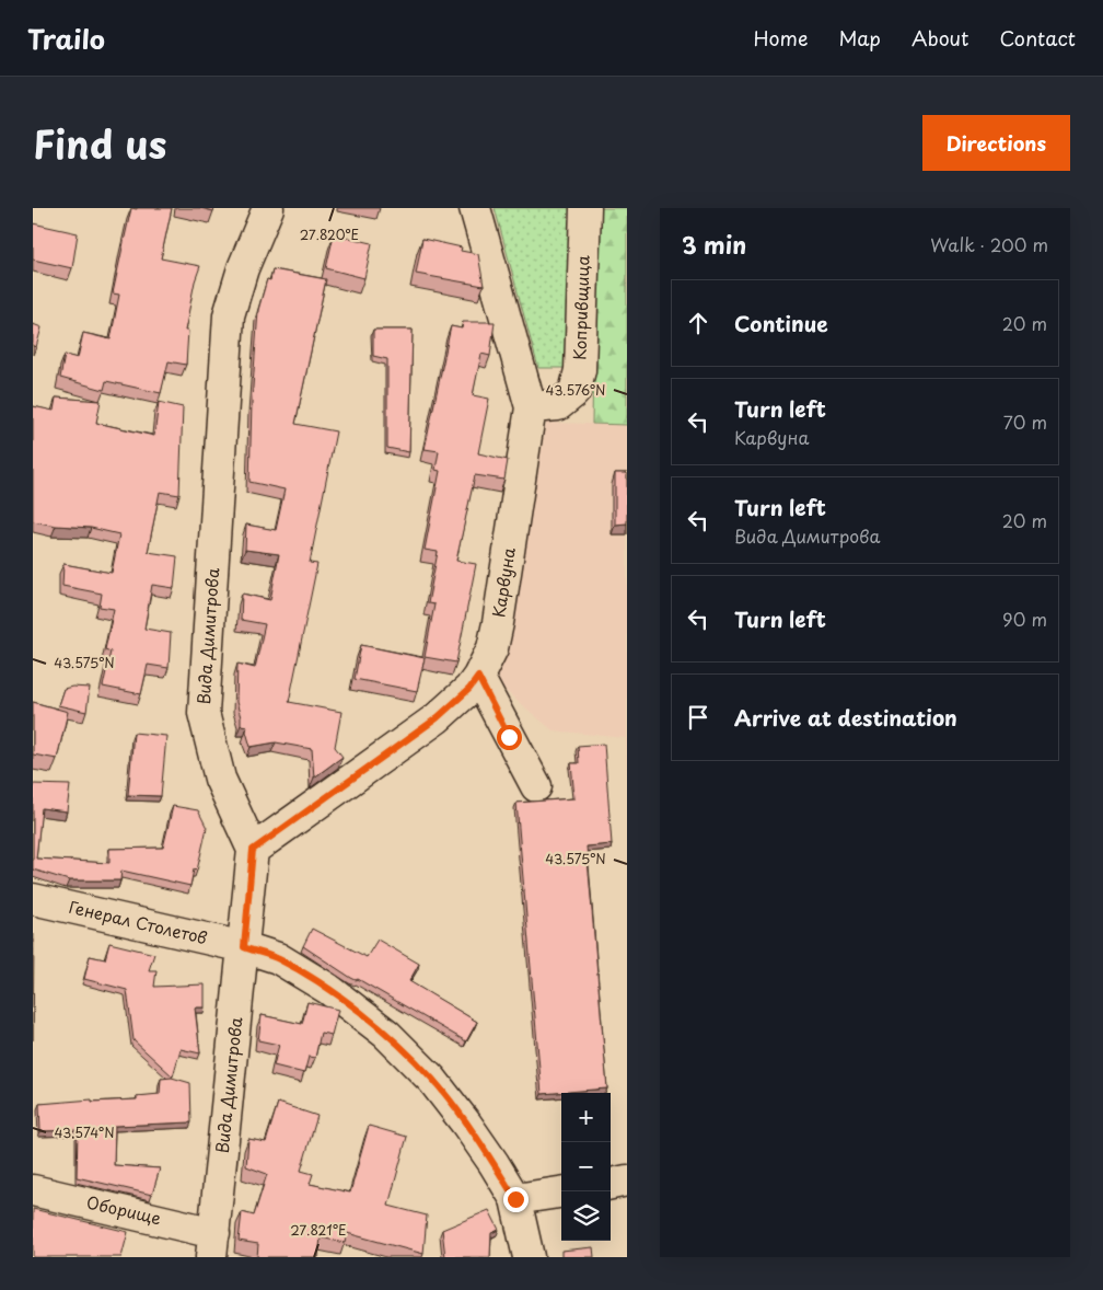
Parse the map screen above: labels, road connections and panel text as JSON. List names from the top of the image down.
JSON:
{
  "streets": {
    "street": [
      "Копривщица",
      "Карвуна",
      "Вида Димитрова",
      "Генерал Столетов",
      "Оборище"
    ]
  },
  "crossings": [
    ["Копривщица", "Карвуна"],
    ["Карвуна", "Вида Димитрова"],
    ["Вида Димитрова", "Генерал Столетов"],
    ["Вида Димитрова", "Оборище"]
  ],
  "page": {
    "header": "Trailo",
    "nav": [
      "Home",
      "Map",
      "About",
      "Contact"
    ],
    "title": "Find us",
    "buttons": "Directions",
    "heading": ["3 min", "Walk · 200 m"],
    "list": [
      ["Continue", "20 m"],
      ["Turn left", "Карвуна", "70 m"],
      ["Turn left", "Вида Димитрова", "20 m"],
      ["Turn left", "90 m"],
      "Arrive at destination"
    ],
    "map_buttons": ["+", "−"]
  },
  "coordinates": [
    "27.820°E",
    "43.576°N",
    "43.575°N",
    "43.574°N",
    "27.821°E"
  ]
}
